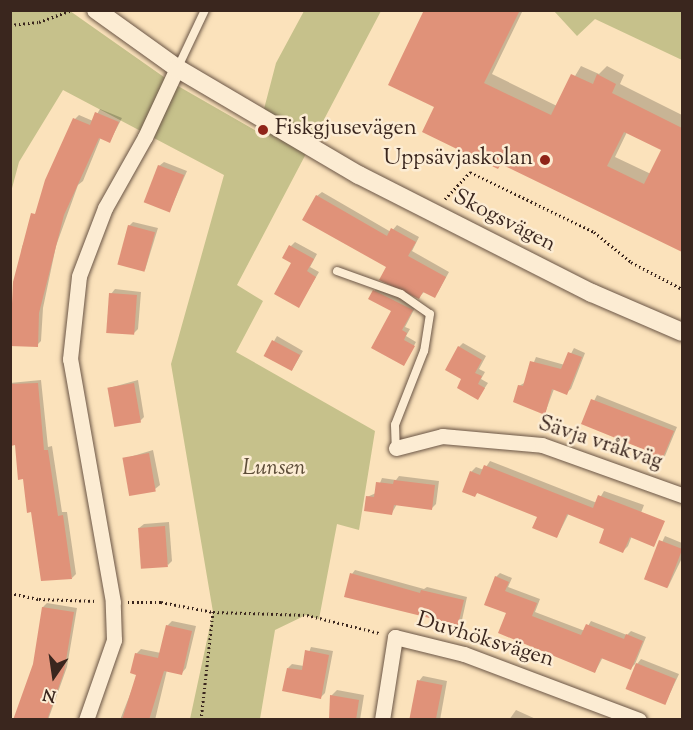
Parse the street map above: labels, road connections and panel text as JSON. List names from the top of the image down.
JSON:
{
  "streets": {
    "street": ["Skogsvägen", "Sävja vråkväg", "Duvhöksvägen"]
  },
  "parks": ["Lunsen"],
  "places": ["Fiskgjusevägen", "Uppsävjaskolan"],
  "north": "bottom"
}
